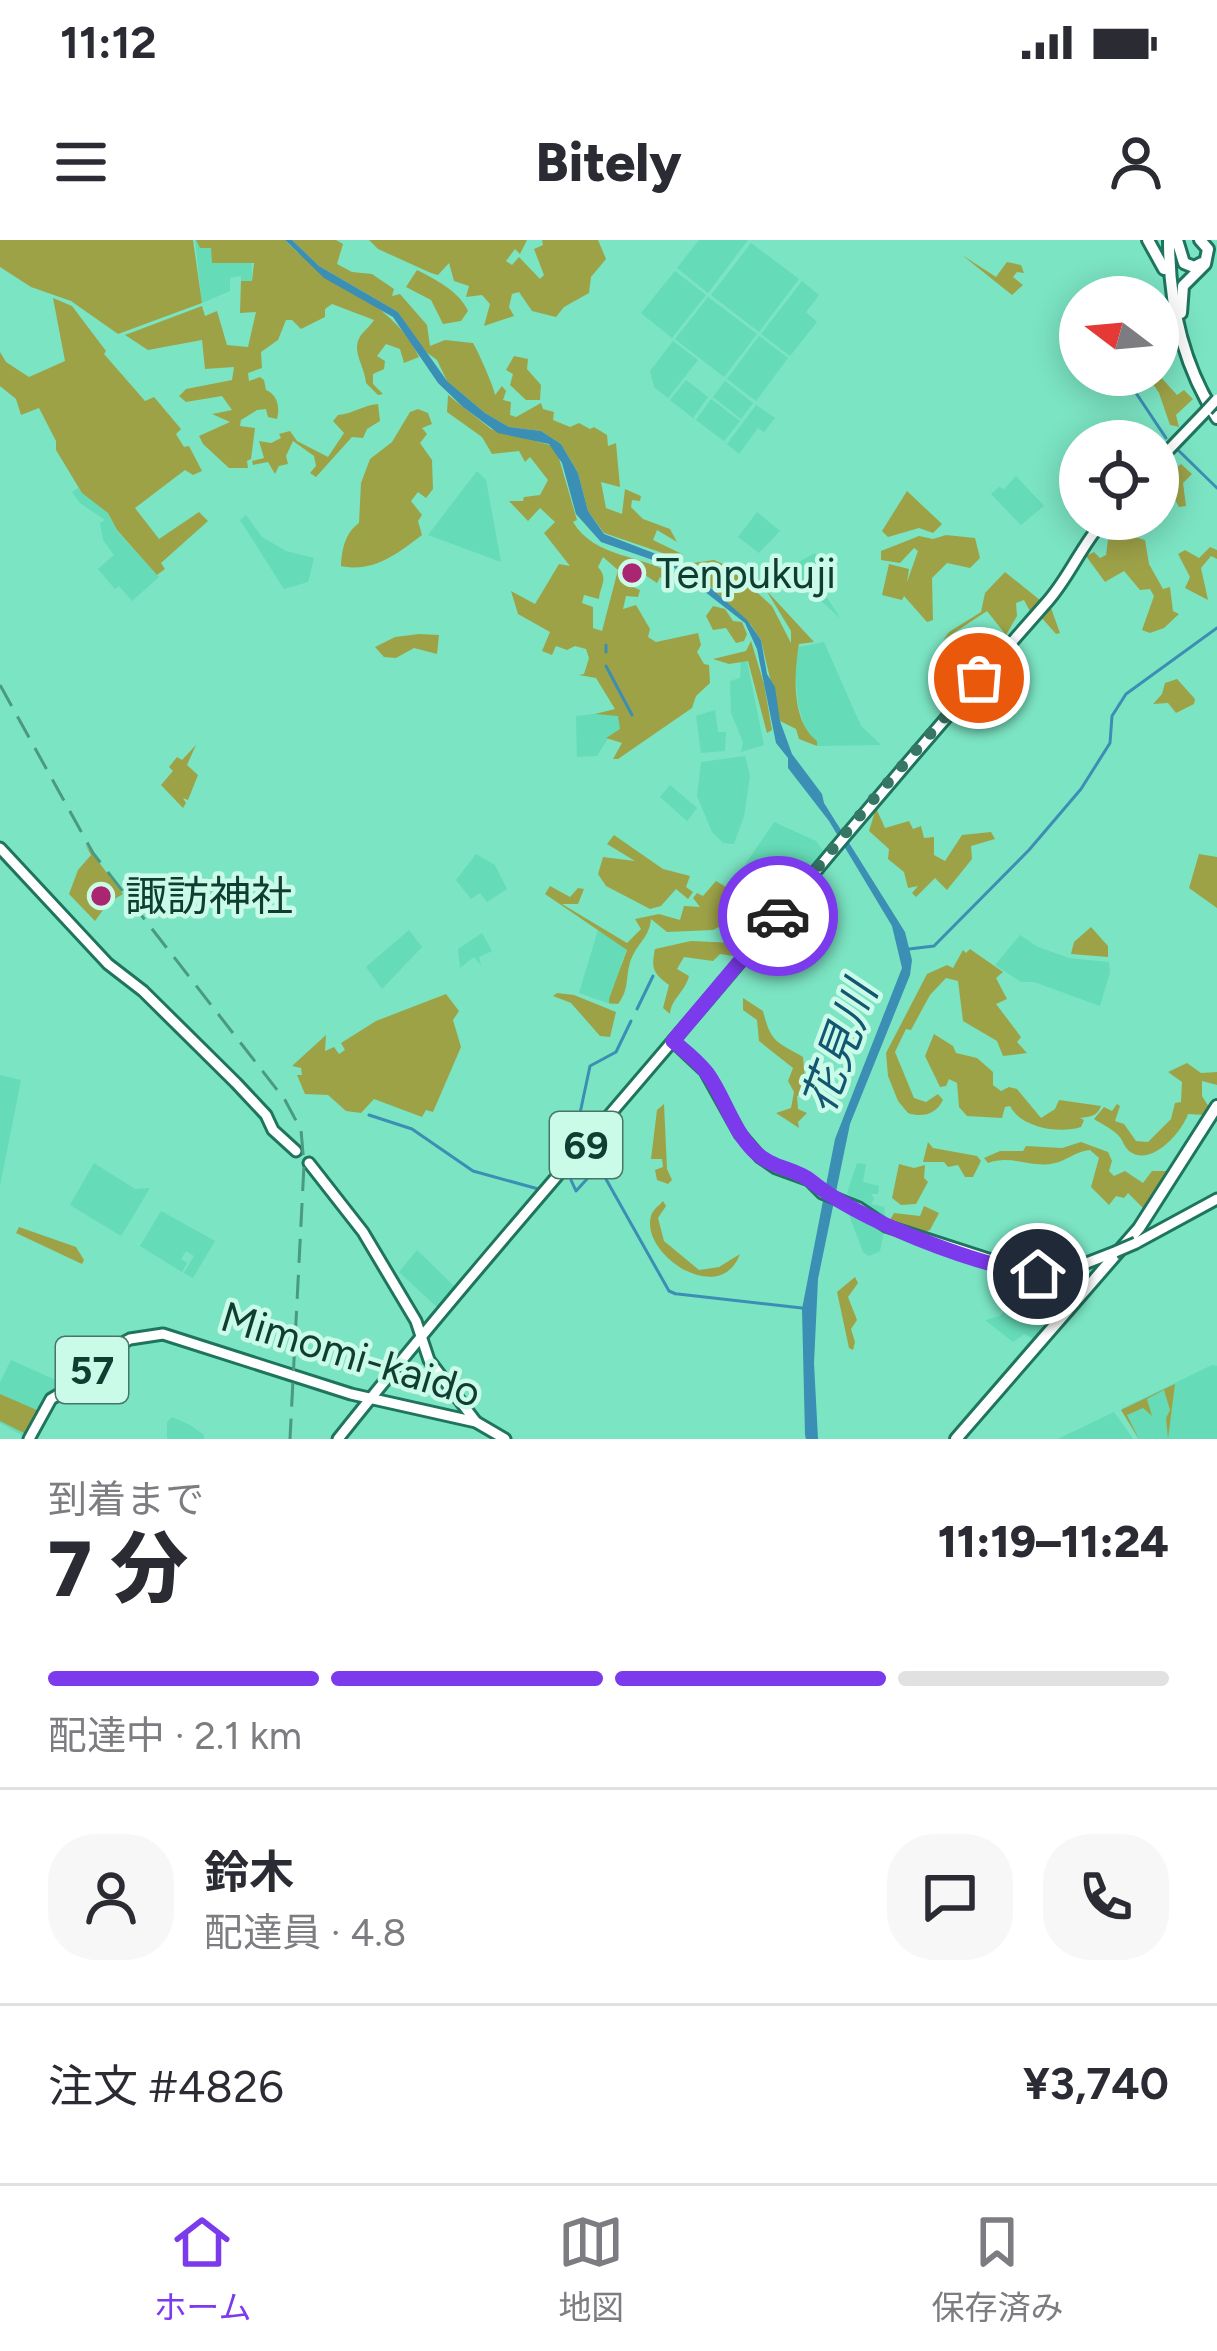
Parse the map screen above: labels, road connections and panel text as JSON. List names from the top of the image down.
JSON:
{
  "streets": {
    "main road": ["69", "Mimomi-kaido", "57"]
  },
  "crossings": [
    ["69", "Mimomi-kaido"]
  ],
  "water": ["花見川"],
  "places": ["Tenpukuji", "諏訪神社"],
  "north": "left",
  "page": {
    "status": "11:12",
    "header": "Bitely",
    "heading": ["7 分", "到着まで", "11:19–11:24"],
    "panel": [
      "鈴木",
      "配達員 · 4.8",
      "注文 #4826",
      "¥3,740"
    ],
    "bar": "配達中 · 2.1 km",
    "tabs": ["ホーム", "地図", "保存済み"]
  }
}
